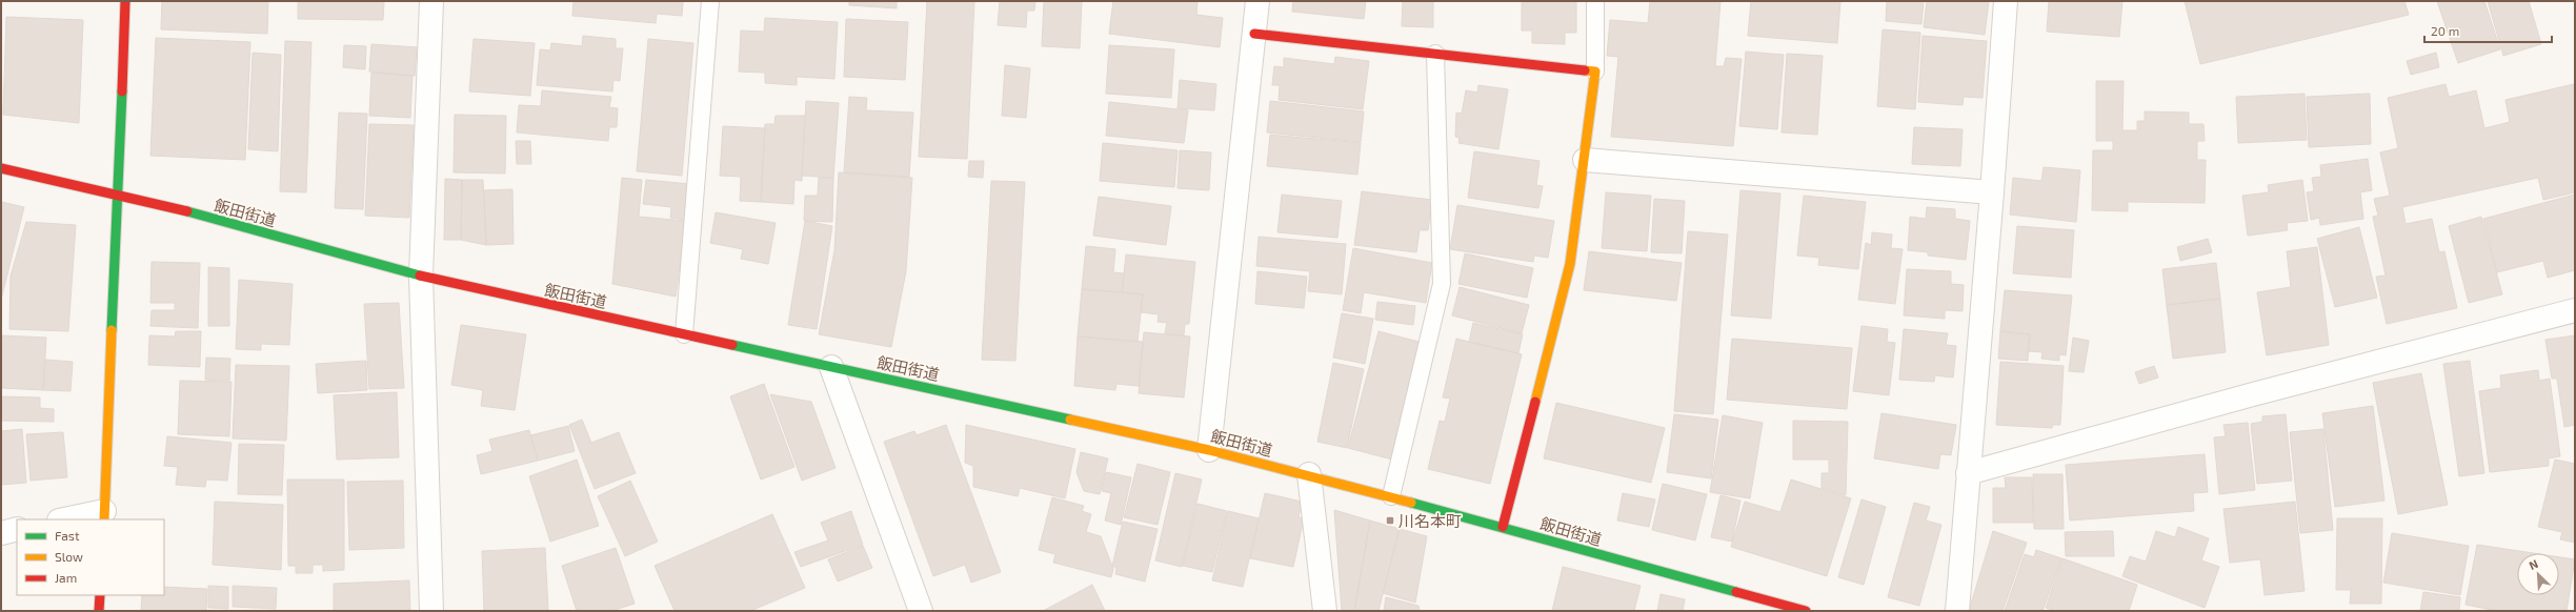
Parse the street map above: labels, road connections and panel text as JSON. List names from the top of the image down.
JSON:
{
  "streets": {
    "main road": ["飯田街道"]
  },
  "places": {
    "transit": ["川名本町"]
  },
  "legend": ["Fast", "Slow", "Jam"],
  "scale_bar": "20 m",
  "north": "top left"
}
